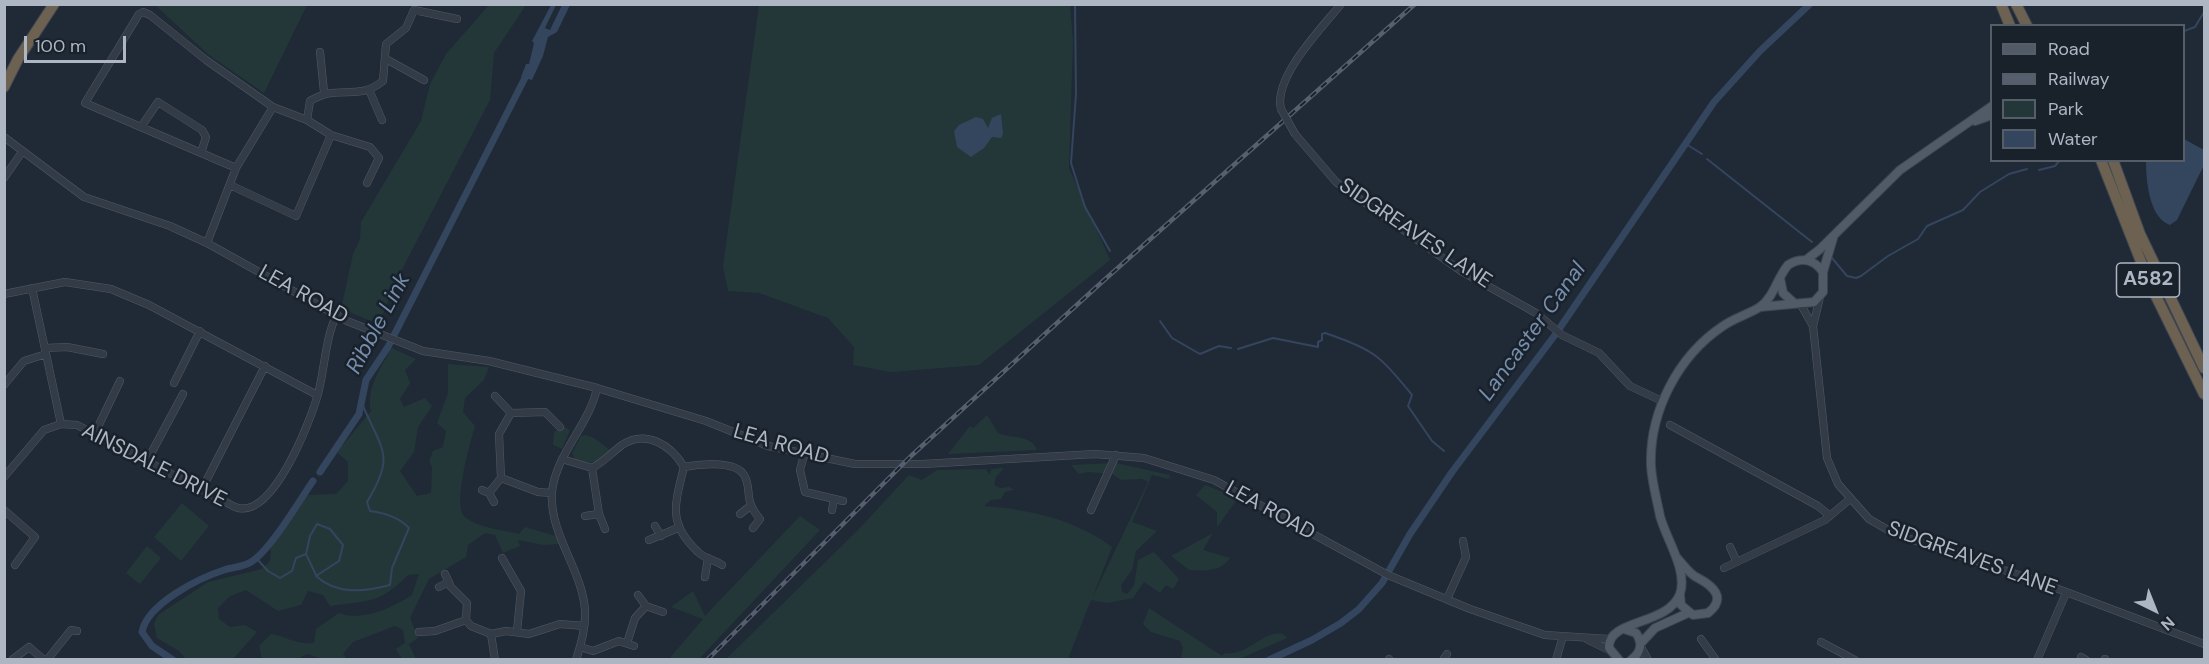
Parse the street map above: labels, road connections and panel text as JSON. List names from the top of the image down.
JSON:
{
  "streets": {
    "highway": ["A582"],
    "street": ["SIDGREAVES LANE", "LEA ROAD", "AINSDALE DRIVE"]
  },
  "crossings": [
    ["LEA ROAD", "AINSDALE DRIVE"]
  ],
  "water": ["Ribble Link", "Lancaster Canal"],
  "legend": [
    "Road",
    "Railway",
    "Park",
    "Water"
  ],
  "scale_bar": "100 m",
  "north": "bottom right"
}
